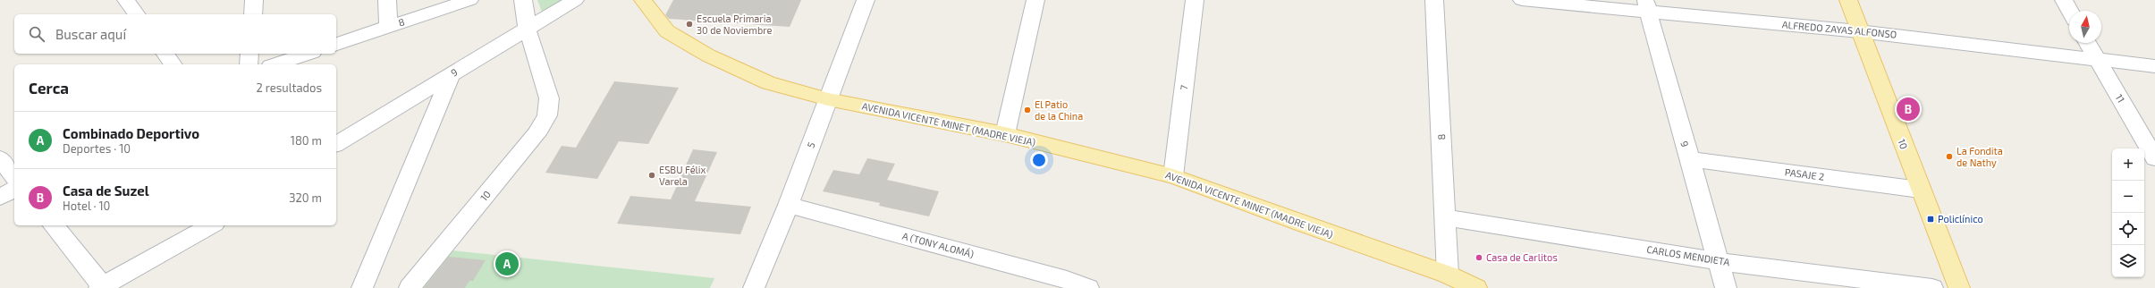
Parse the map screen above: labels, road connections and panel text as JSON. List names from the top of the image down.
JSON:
{
  "streets": {
    "main road": ["AVENIDA VICENTE MINET (MADRE VIEJA)", "10"],
    "street": [
      "8",
      "ALFREDO ZAYAS ALFONSO",
      "9",
      "7",
      "11",
      "5",
      "PASAJE 2",
      "A (TONY ALOMÁ)",
      "CARLOS MENDIETA"
    ]
  },
  "crossings": [
    ["8", "AVENIDA VICENTE MINET (MADRE VIEJA)"],
    ["8", "CARLOS MENDIETA"],
    ["ALFREDO ZAYAS ALFONSO", "9"],
    ["ALFREDO ZAYAS ALFONSO", "11"],
    ["ALFREDO ZAYAS ALFONSO", "10"],
    ["9", "10"],
    ["9", "PASAJE 2"],
    ["9", "CARLOS MENDIETA"],
    ["7", "AVENIDA VICENTE MINET (MADRE VIEJA)"],
    ["AVENIDA VICENTE MINET (MADRE VIEJA)", "5"],
    ["10", "PASAJE 2"],
    ["5", "A (TONY ALOMÁ)"]
  ],
  "places": {
    "other": [
      "Escuela Primaria 30 de Noviembre",
      "El Patio de la China",
      "La Fondita de Nathy",
      "ESBU Félix Varela",
      "Casa de Carlitos"
    ],
    "transit": ["Policlínico"]
  },
  "north": "top",
  "page": {
    "search": "Buscar aquí",
    "heading": ["Cerca", "2 resultados"],
    "pins": ["B", "A"],
    "list": [
      {
        "mark": "A",
        "name": "Combinado Deportivo",
        "note": "Deportes · 10",
        "value": "180 m"
      },
      {
        "mark": "B",
        "name": "Casa de Suzel",
        "note": "Hotel · 10",
        "value": "320 m"
      }
    ],
    "map_buttons": ["+", "−"]
  }
}
